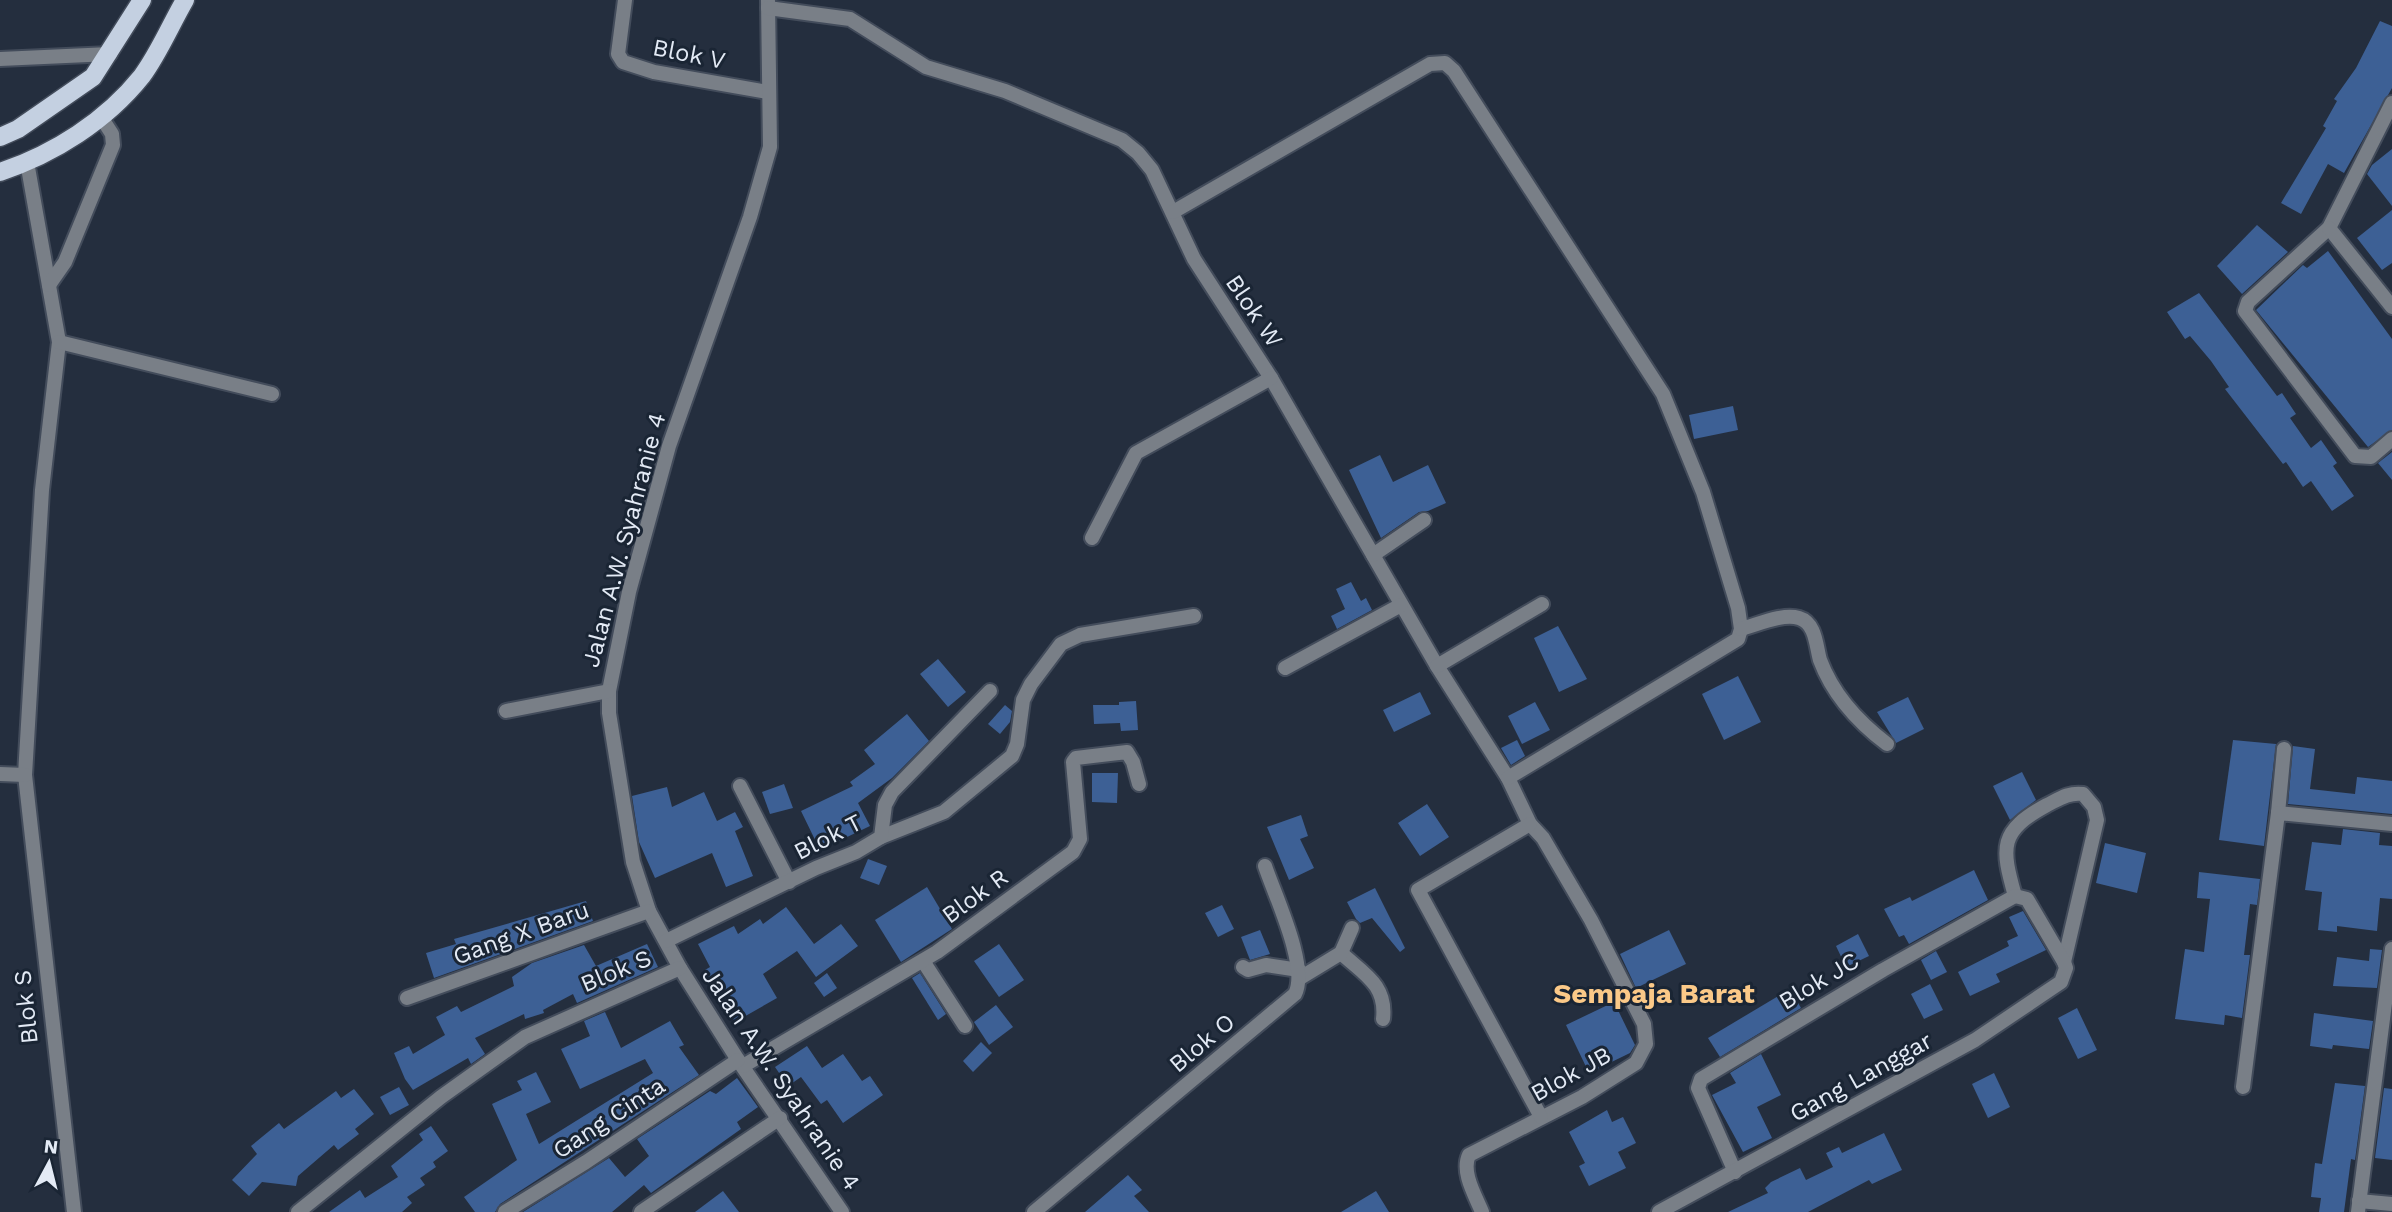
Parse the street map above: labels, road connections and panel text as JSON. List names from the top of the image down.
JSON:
{
  "streets": {
    "street": [
      "Blok V",
      "Blok W",
      "Jalan A.W. Syahranie 4",
      "Blok T",
      "Blok R",
      "Gang X Baru",
      "Blok S",
      "Blok JC",
      "Blok O",
      "Blok JB",
      "Gang Langgar",
      "Gang Cinta"
    ]
  },
  "crossings": [
    ["Blok V", "Jalan A.W. Syahranie 4"],
    ["Blok W", "Jalan A.W. Syahranie 4"],
    ["Blok W", "Blok JB"],
    ["Jalan A.W. Syahranie 4", "Blok T"],
    ["Jalan A.W. Syahranie 4", "Blok R"],
    ["Jalan A.W. Syahranie 4", "Gang X Baru"],
    ["Jalan A.W. Syahranie 4", "Blok S"],
    ["Jalan A.W. Syahranie 4", "Gang Cinta"],
    ["Blok R", "Gang Cinta"],
    ["Blok JC", "Gang Langgar"]
  ],
  "districts": ["Sempaja Barat"],
  "north": "top"
}
